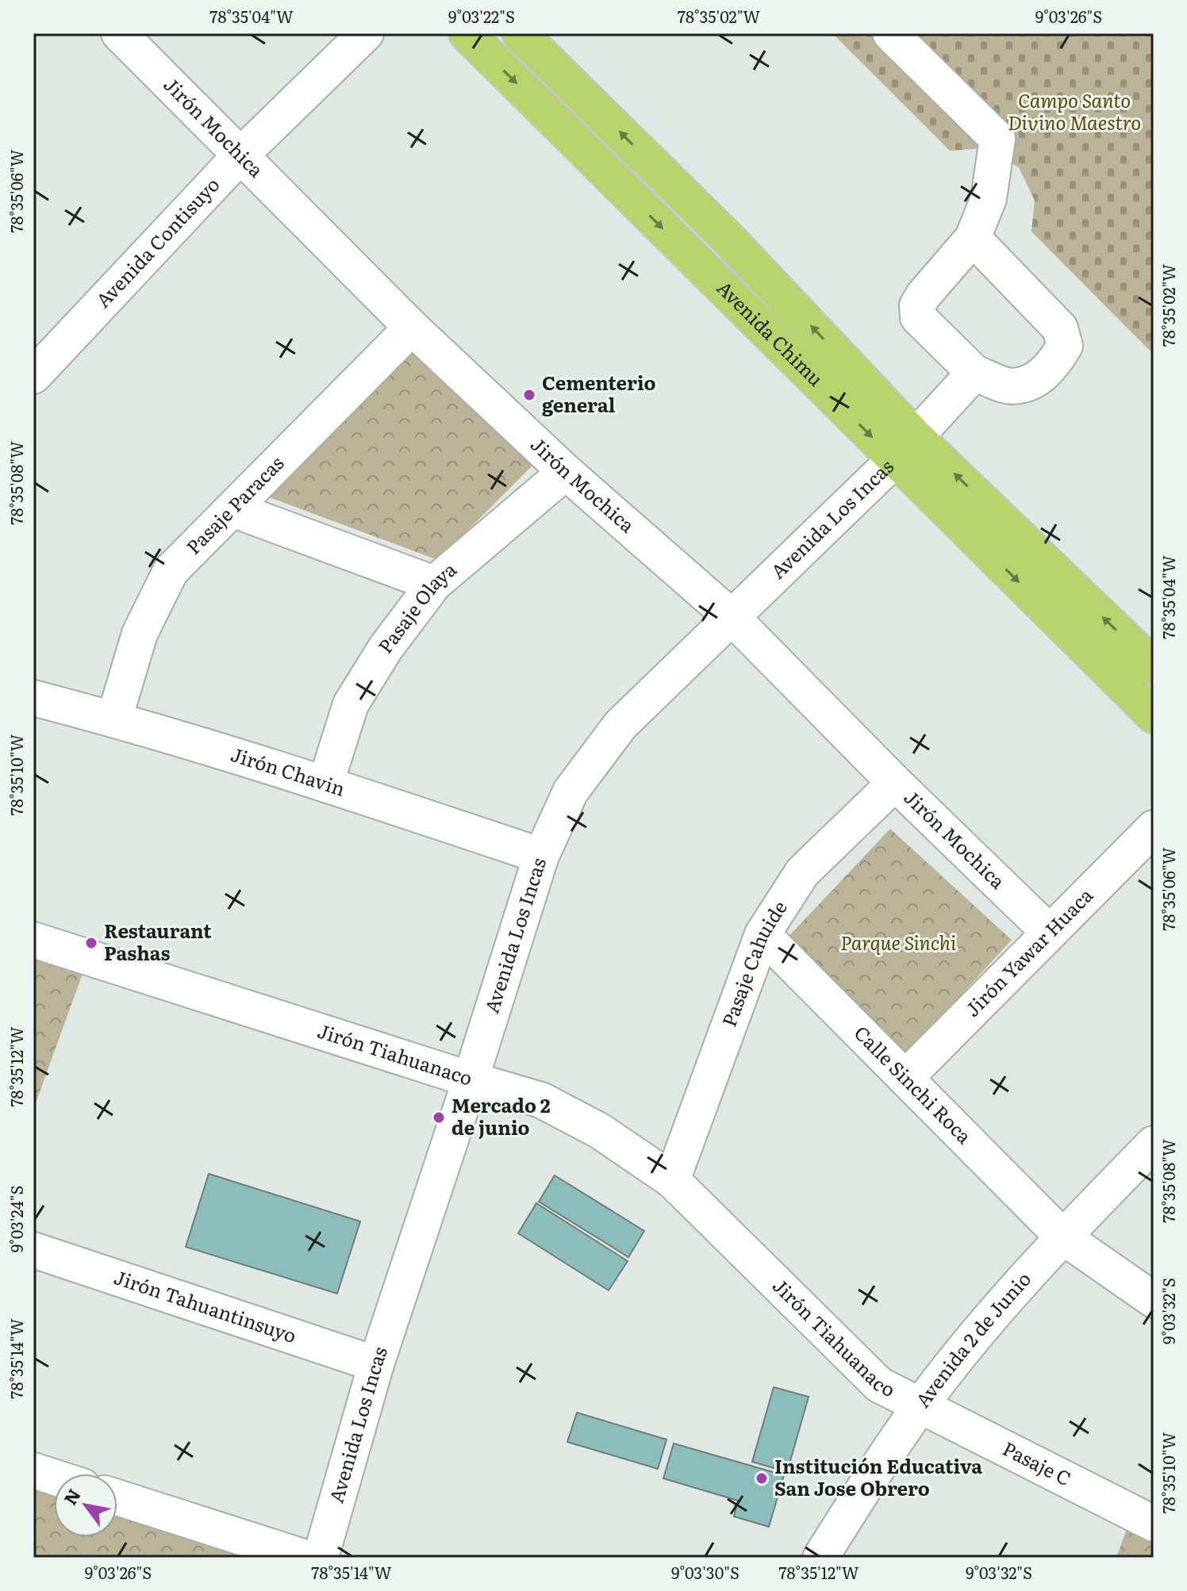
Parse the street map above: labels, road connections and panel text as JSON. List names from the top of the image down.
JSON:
{
  "streets": {
    "main road": ["Avenida Chimu"],
    "street": [
      "Jirón Mochica",
      "Avenida Contisuyo",
      "Pasaje Paracas",
      "Avenida Los Incas",
      "Pasaje Olaya",
      "Jirón Chavin",
      "Jirón Yawar Huaca",
      "Pasaje Cahuide",
      "Jirón Tiahuanaco",
      "Calle Sinchi Roca",
      "Jirón Tahuantinsuyo",
      "Avenida 2 de Junio",
      "Pasaje C"
    ]
  },
  "crossings": [
    ["Jirón Mochica", "Avenida Contisuyo"],
    ["Jirón Mochica", "Pasaje Paracas"],
    ["Jirón Mochica", "Avenida Los Incas"],
    ["Jirón Mochica", "Pasaje Olaya"],
    ["Jirón Mochica", "Jirón Yawar Huaca"],
    ["Jirón Mochica", "Pasaje Cahuide"],
    ["Avenida Chimu", "Avenida Los Incas"],
    ["Pasaje Paracas", "Jirón Chavin"],
    ["Avenida Los Incas", "Jirón Chavin"],
    ["Avenida Los Incas", "Jirón Tiahuanaco"],
    ["Avenida Los Incas", "Jirón Tahuantinsuyo"],
    ["Pasaje Olaya", "Jirón Chavin"],
    ["Jirón Yawar Huaca", "Calle Sinchi Roca"],
    ["Pasaje Cahuide", "Jirón Tiahuanaco"],
    ["Pasaje Cahuide", "Calle Sinchi Roca"],
    ["Jirón Tiahuanaco", "Avenida 2 de Junio"],
    ["Jirón Tiahuanaco", "Pasaje C"],
    ["Calle Sinchi Roca", "Avenida 2 de Junio"],
    ["Avenida 2 de Junio", "Pasaje C"]
  ],
  "parks": ["Campo Santo Divino Maestro", "Parque Sinchi"],
  "places": [
    "Cementerio general",
    "Restaurant Pashas",
    "Mercado 2 de junio",
    "Institución Educativa San Jose Obrero"
  ],
  "north": "top left",
  "coordinates": [
    "78°35'04\"W",
    "9°03'22\"S",
    "78°35'02\"W",
    "9°03'26\"S",
    "78°35'06\"W",
    "78°35'08\"W",
    "78°35'10\"W",
    "78°35'12\"W",
    "9°03'24\"S",
    "9°03'32\"S",
    "78°35'14\"W",
    "9°03'30\"S"
  ]
}
